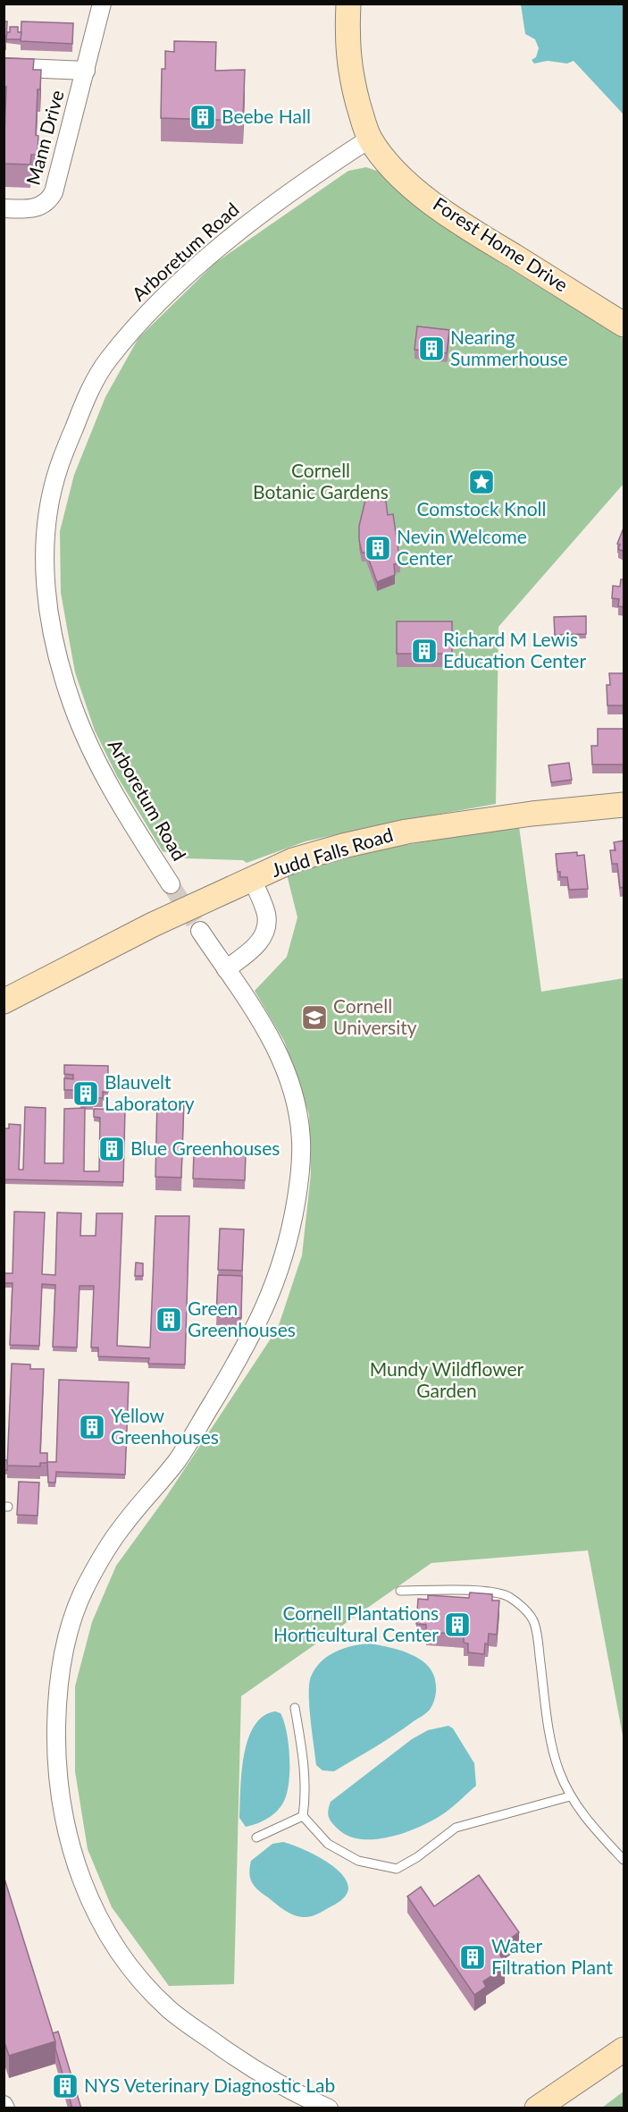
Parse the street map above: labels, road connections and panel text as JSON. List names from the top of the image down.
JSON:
{
  "streets": {
    "street": [
      "Mann Drive",
      "Forest Home Drive",
      "Arboretum Road",
      "Judd Falls Road"
    ]
  },
  "crossings": [
    ["Forest Home Drive", "Arboretum Road"]
  ],
  "parks": ["Cornell Botanic Gardens", "Mundy Wildflower Garden"],
  "places": {
    "building": [
      "Beebe Hall",
      "Nearing Summerhouse",
      "Nevin Welcome Center",
      "Richard M Lewis Education Center",
      "Blauvelt Laboratory",
      "Blue Greenhouses",
      "Green Greenhouses",
      "Yellow Greenhouses",
      "Cornell Plantations Horticultural Center",
      "Water Filtration Plant",
      "NYS Veterinary Diagnostic Lab"
    ],
    "place": ["Comstock Knoll"],
    "school or university": ["Cornell University"]
  }
}
